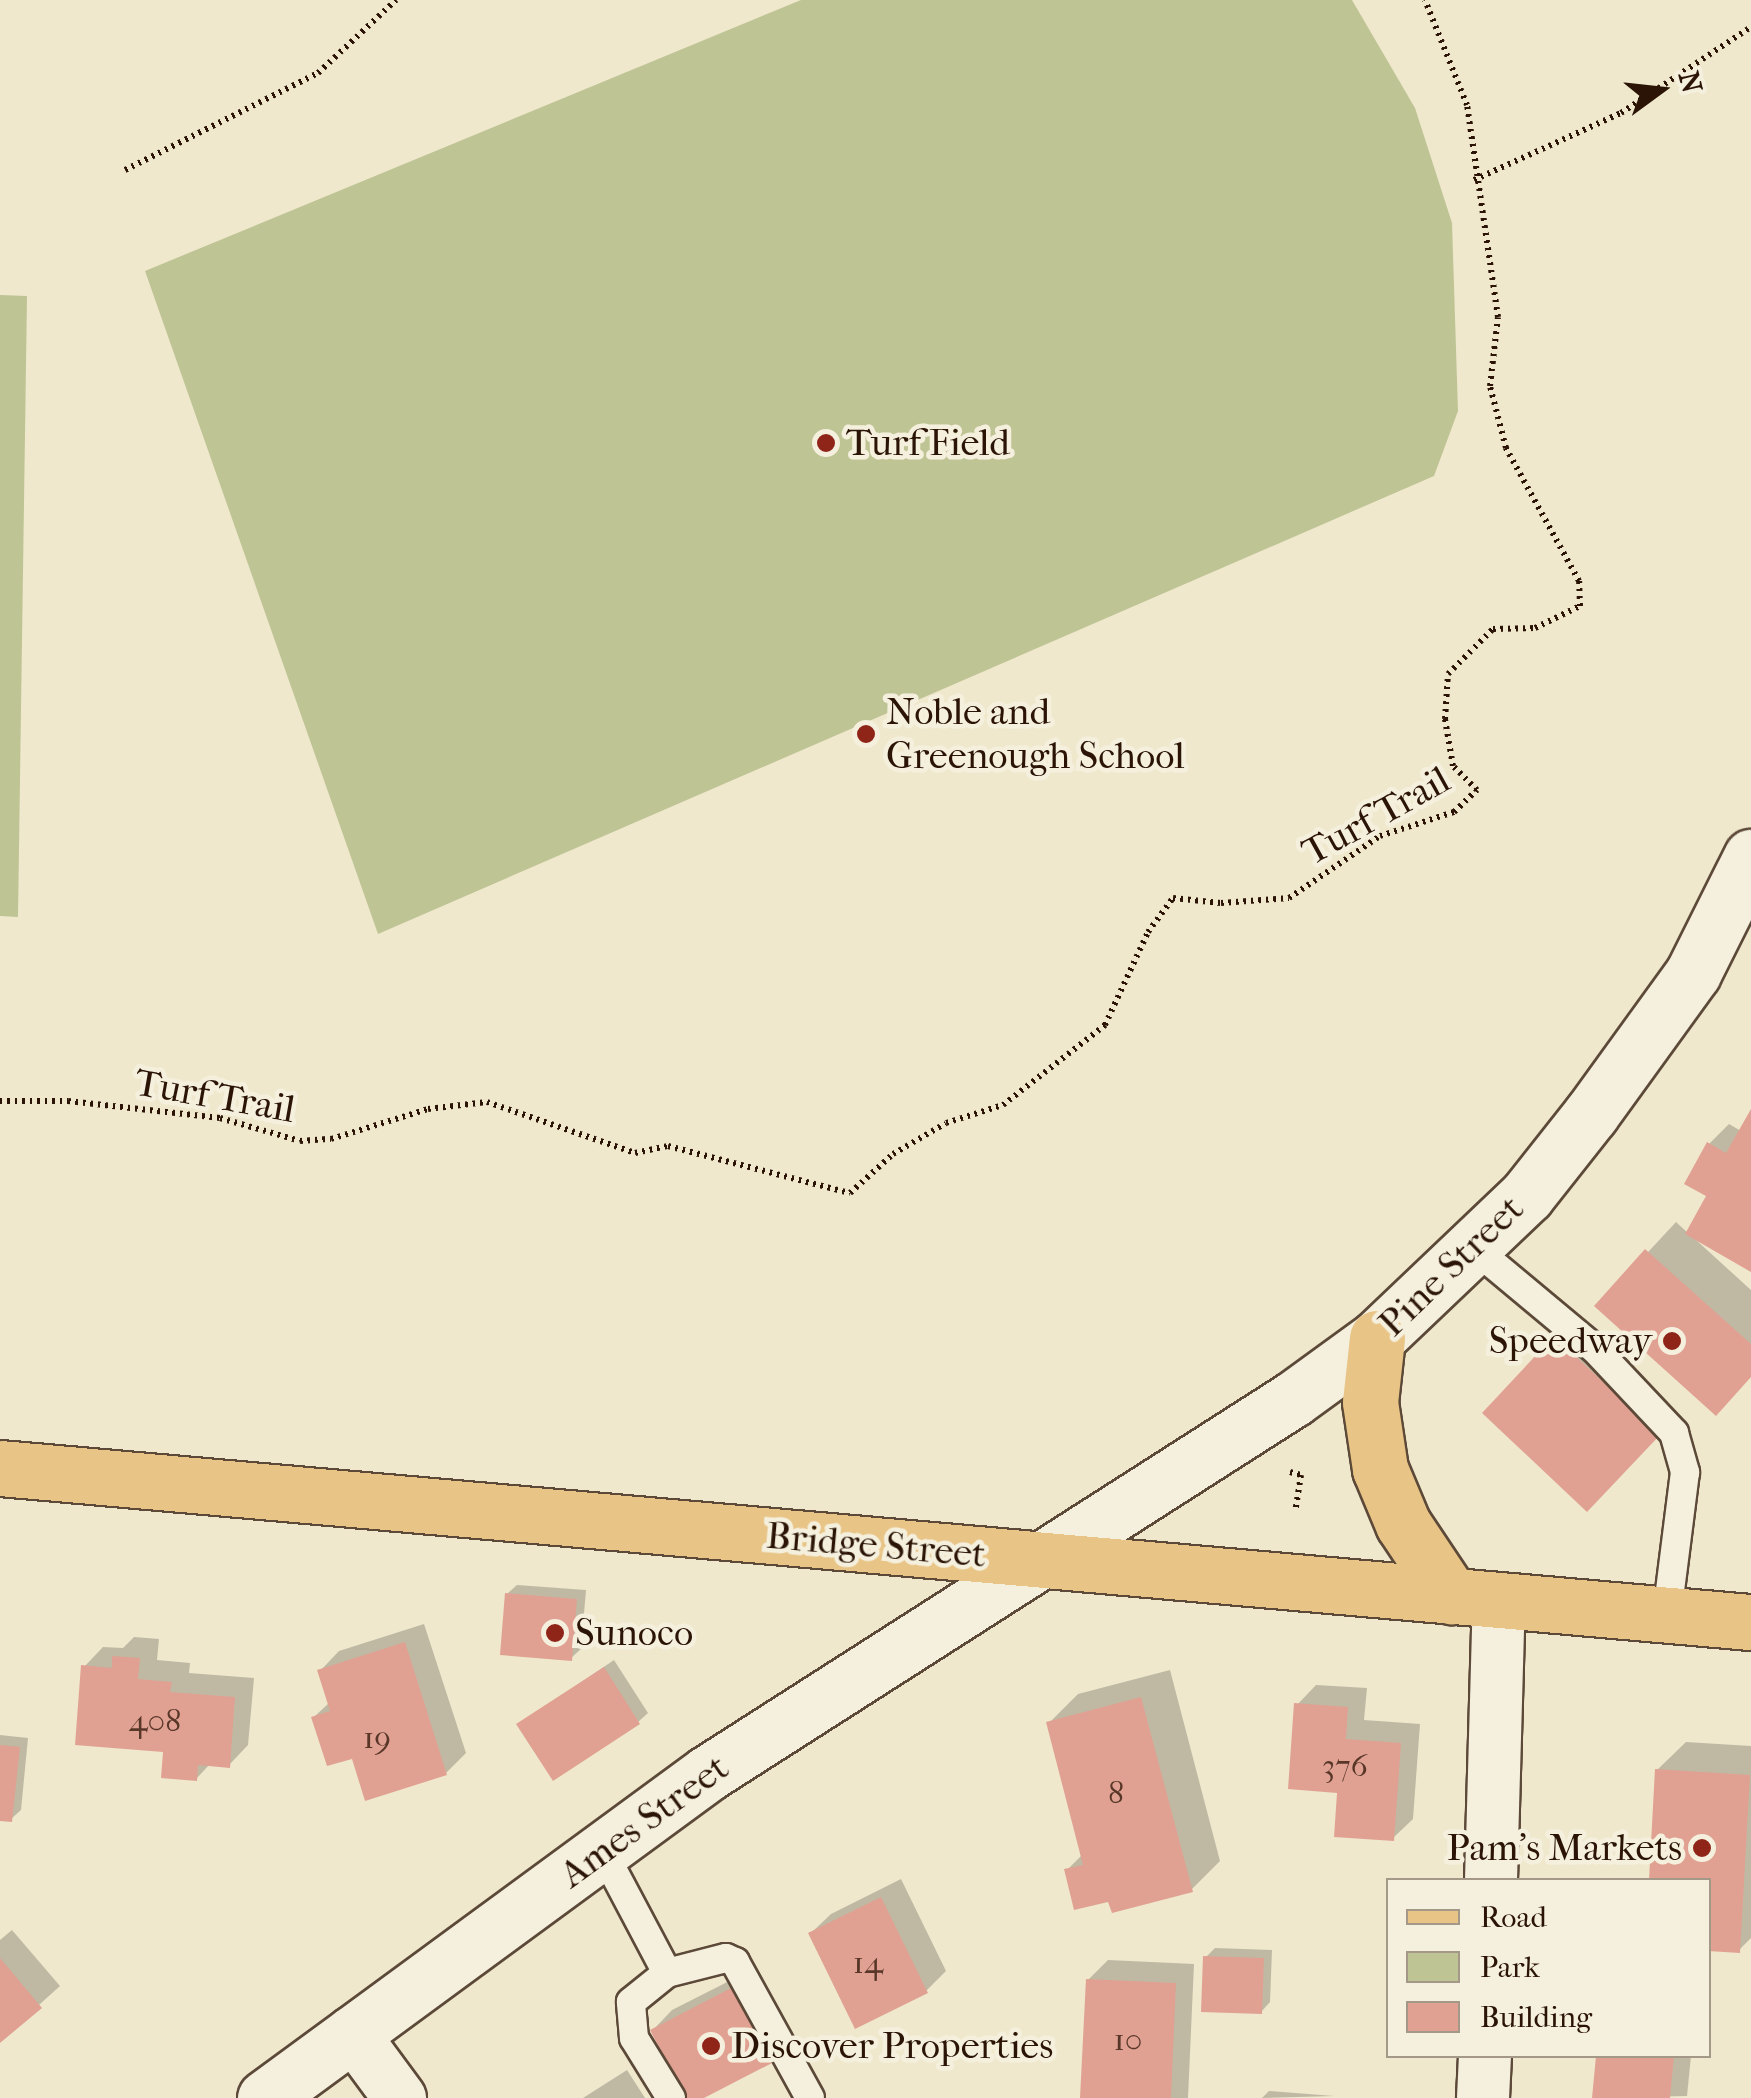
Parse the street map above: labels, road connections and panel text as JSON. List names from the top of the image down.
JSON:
{
  "streets": {
    "main road": ["Bridge Street"],
    "street": ["Pine Street", "Ames Street"],
    "path": ["Turf Trail"]
  },
  "crossings": [
    ["Pine Street", "Bridge Street"],
    ["Pine Street", "Ames Street"],
    ["Bridge Street", "Ames Street"]
  ],
  "places": [
    "Turf Field",
    "Noble and Greenough School",
    "Speedway",
    "Sunoco",
    "Pam's Markets",
    "Discover Properties"
  ],
  "house_numbers": [
    "408",
    "19",
    "376",
    "8",
    "14",
    "10"
  ],
  "legend": ["Road", "Park", "Building"],
  "north": "right"
}
